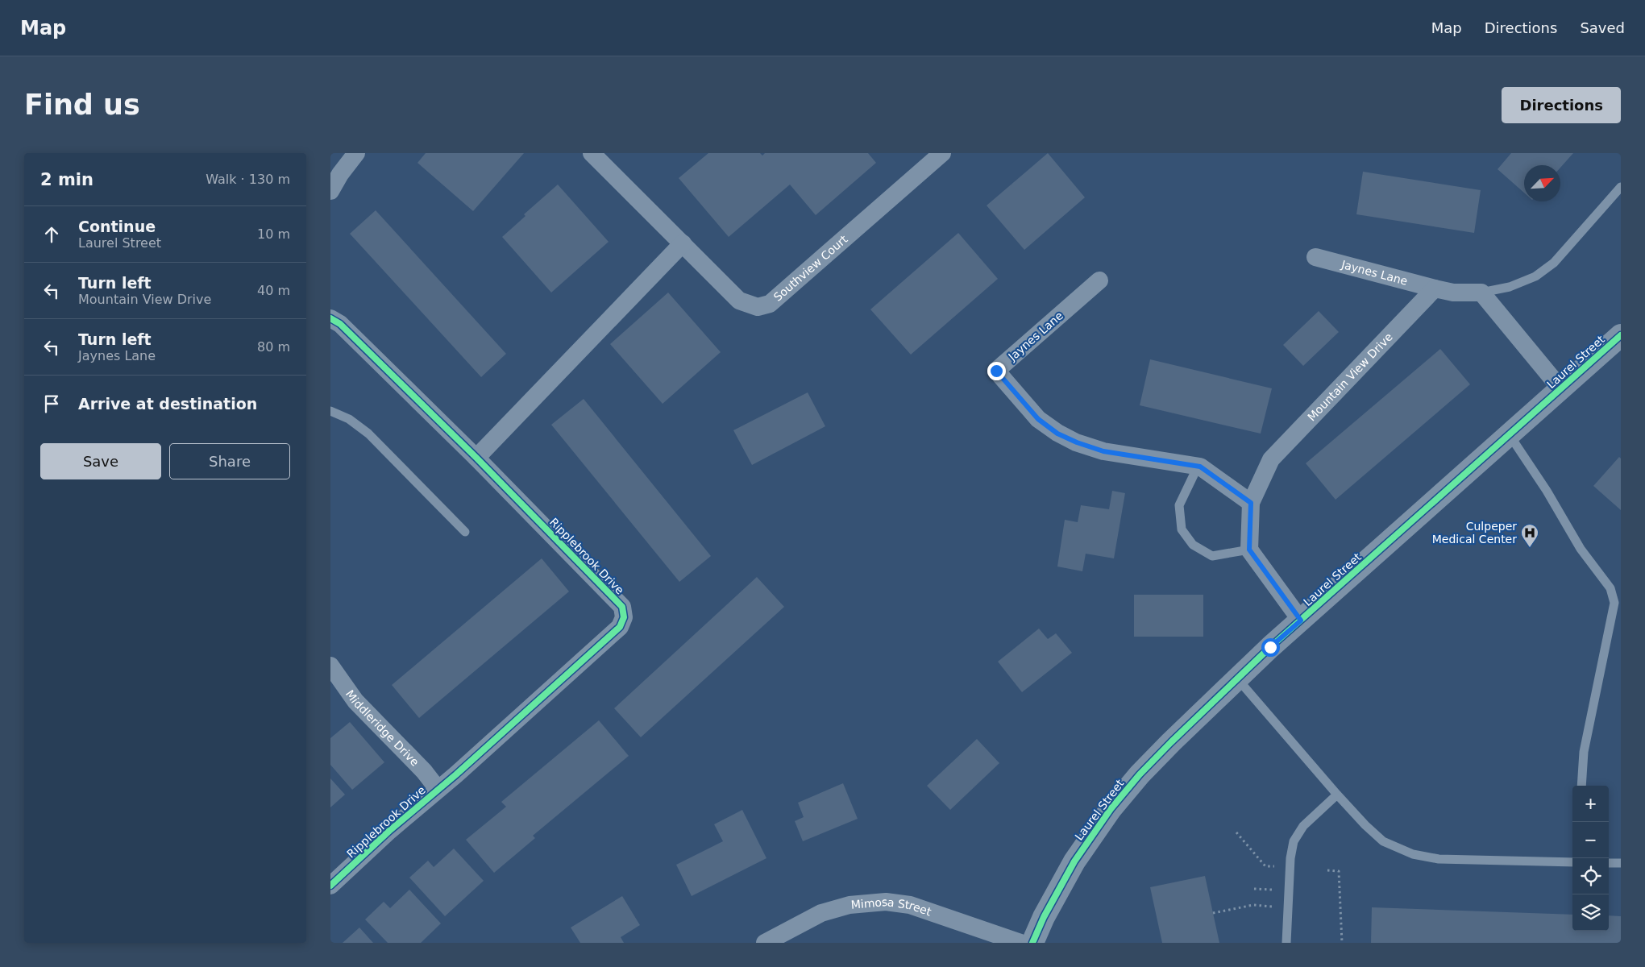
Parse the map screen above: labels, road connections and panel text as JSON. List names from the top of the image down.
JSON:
{
  "streets": {
    "street": [
      "Southview Court",
      "Jaynes Lane",
      "Laurel Street",
      "Mountain View Drive",
      "Ripplebrook Drive",
      "Middleridge Drive",
      "Mimosa Street"
    ]
  },
  "crossings": [
    ["Jaynes Lane", "Mountain View Drive"],
    ["Ripplebrook Drive", "Middleridge Drive"]
  ],
  "places": {
    "hospital": ["Culpeper Medical Center"]
  },
  "north": "top right",
  "page": {
    "header": "Map",
    "nav": ["Map", "Directions", "Saved"],
    "buttons": [
      "Directions",
      ["Save", "Share"]
    ],
    "title": "Find us",
    "heading": ["2 min", "Walk · 130 m"],
    "list": [
      ["Continue", "Laurel Street", "10 m"],
      ["Turn left", "Mountain View Drive", "40 m"],
      ["Turn left", "Jaynes Lane", "80 m"],
      "Arrive at destination"
    ],
    "map_buttons": ["+", "−"]
  }
}
